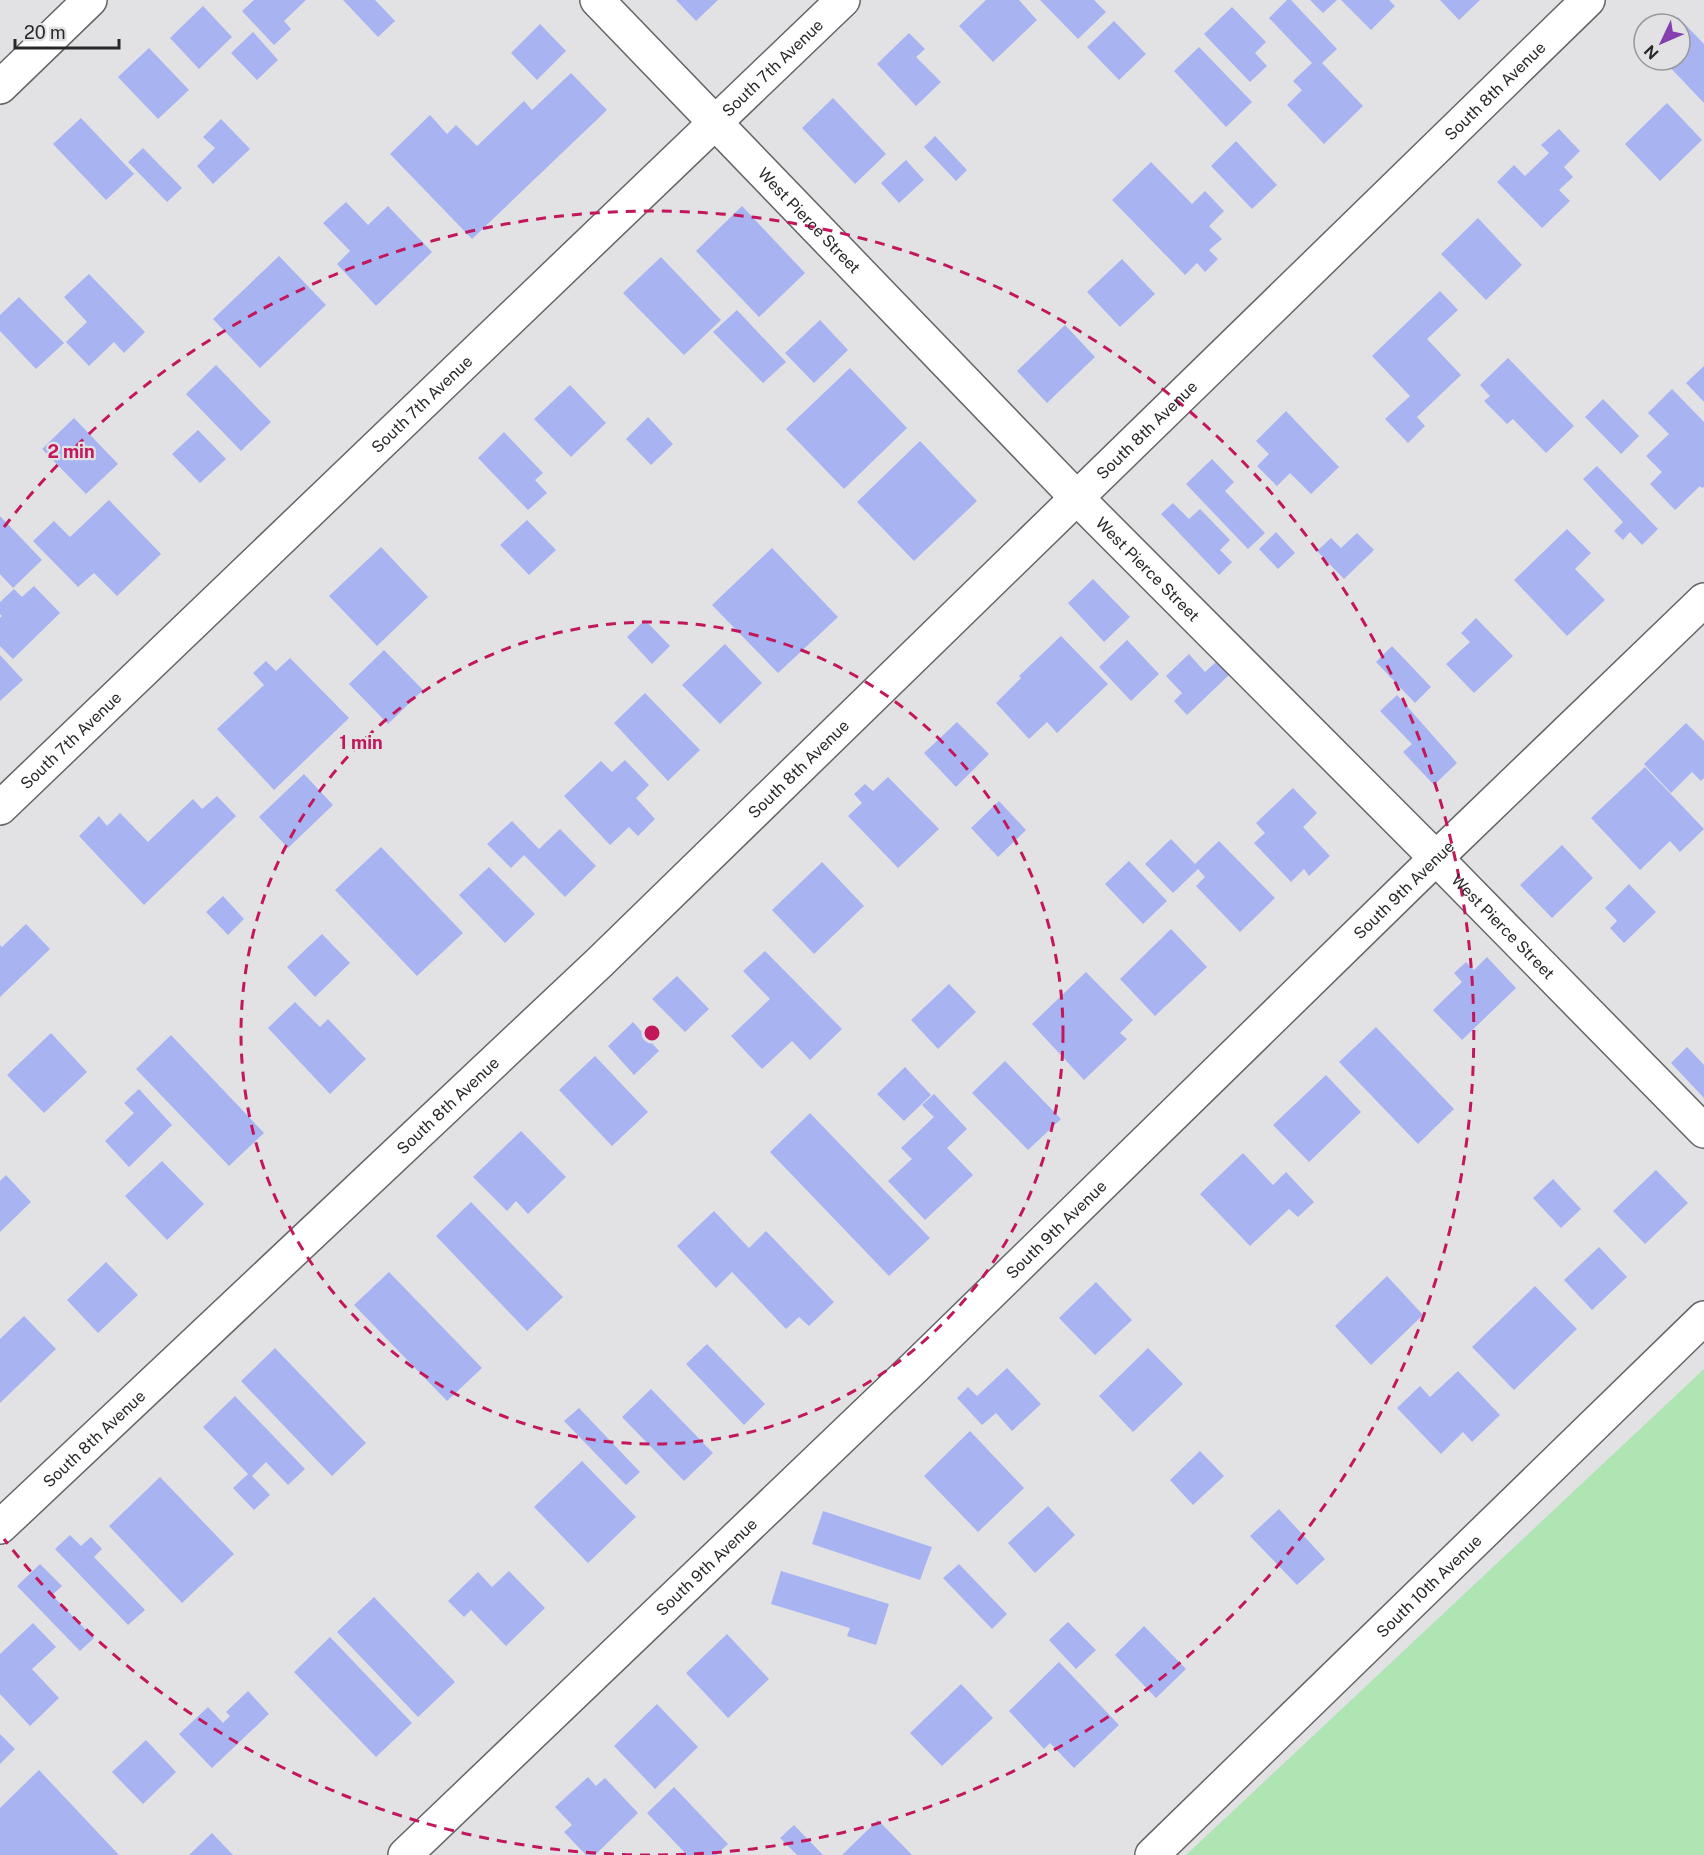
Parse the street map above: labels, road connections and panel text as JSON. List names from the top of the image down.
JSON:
{
  "streets": {
    "street": [
      "South 7th Avenue",
      "South 8th Avenue",
      "West Pierce Street",
      "South 9th Avenue",
      "South 10th Avenue"
    ]
  },
  "crossings": [
    ["South 7th Avenue", "West Pierce Street"],
    ["South 8th Avenue", "West Pierce Street"],
    ["West Pierce Street", "South 9th Avenue"]
  ],
  "scale_bar": "20 m",
  "north": "bottom left",
  "rings": ["2 min", "1 min"]
}
